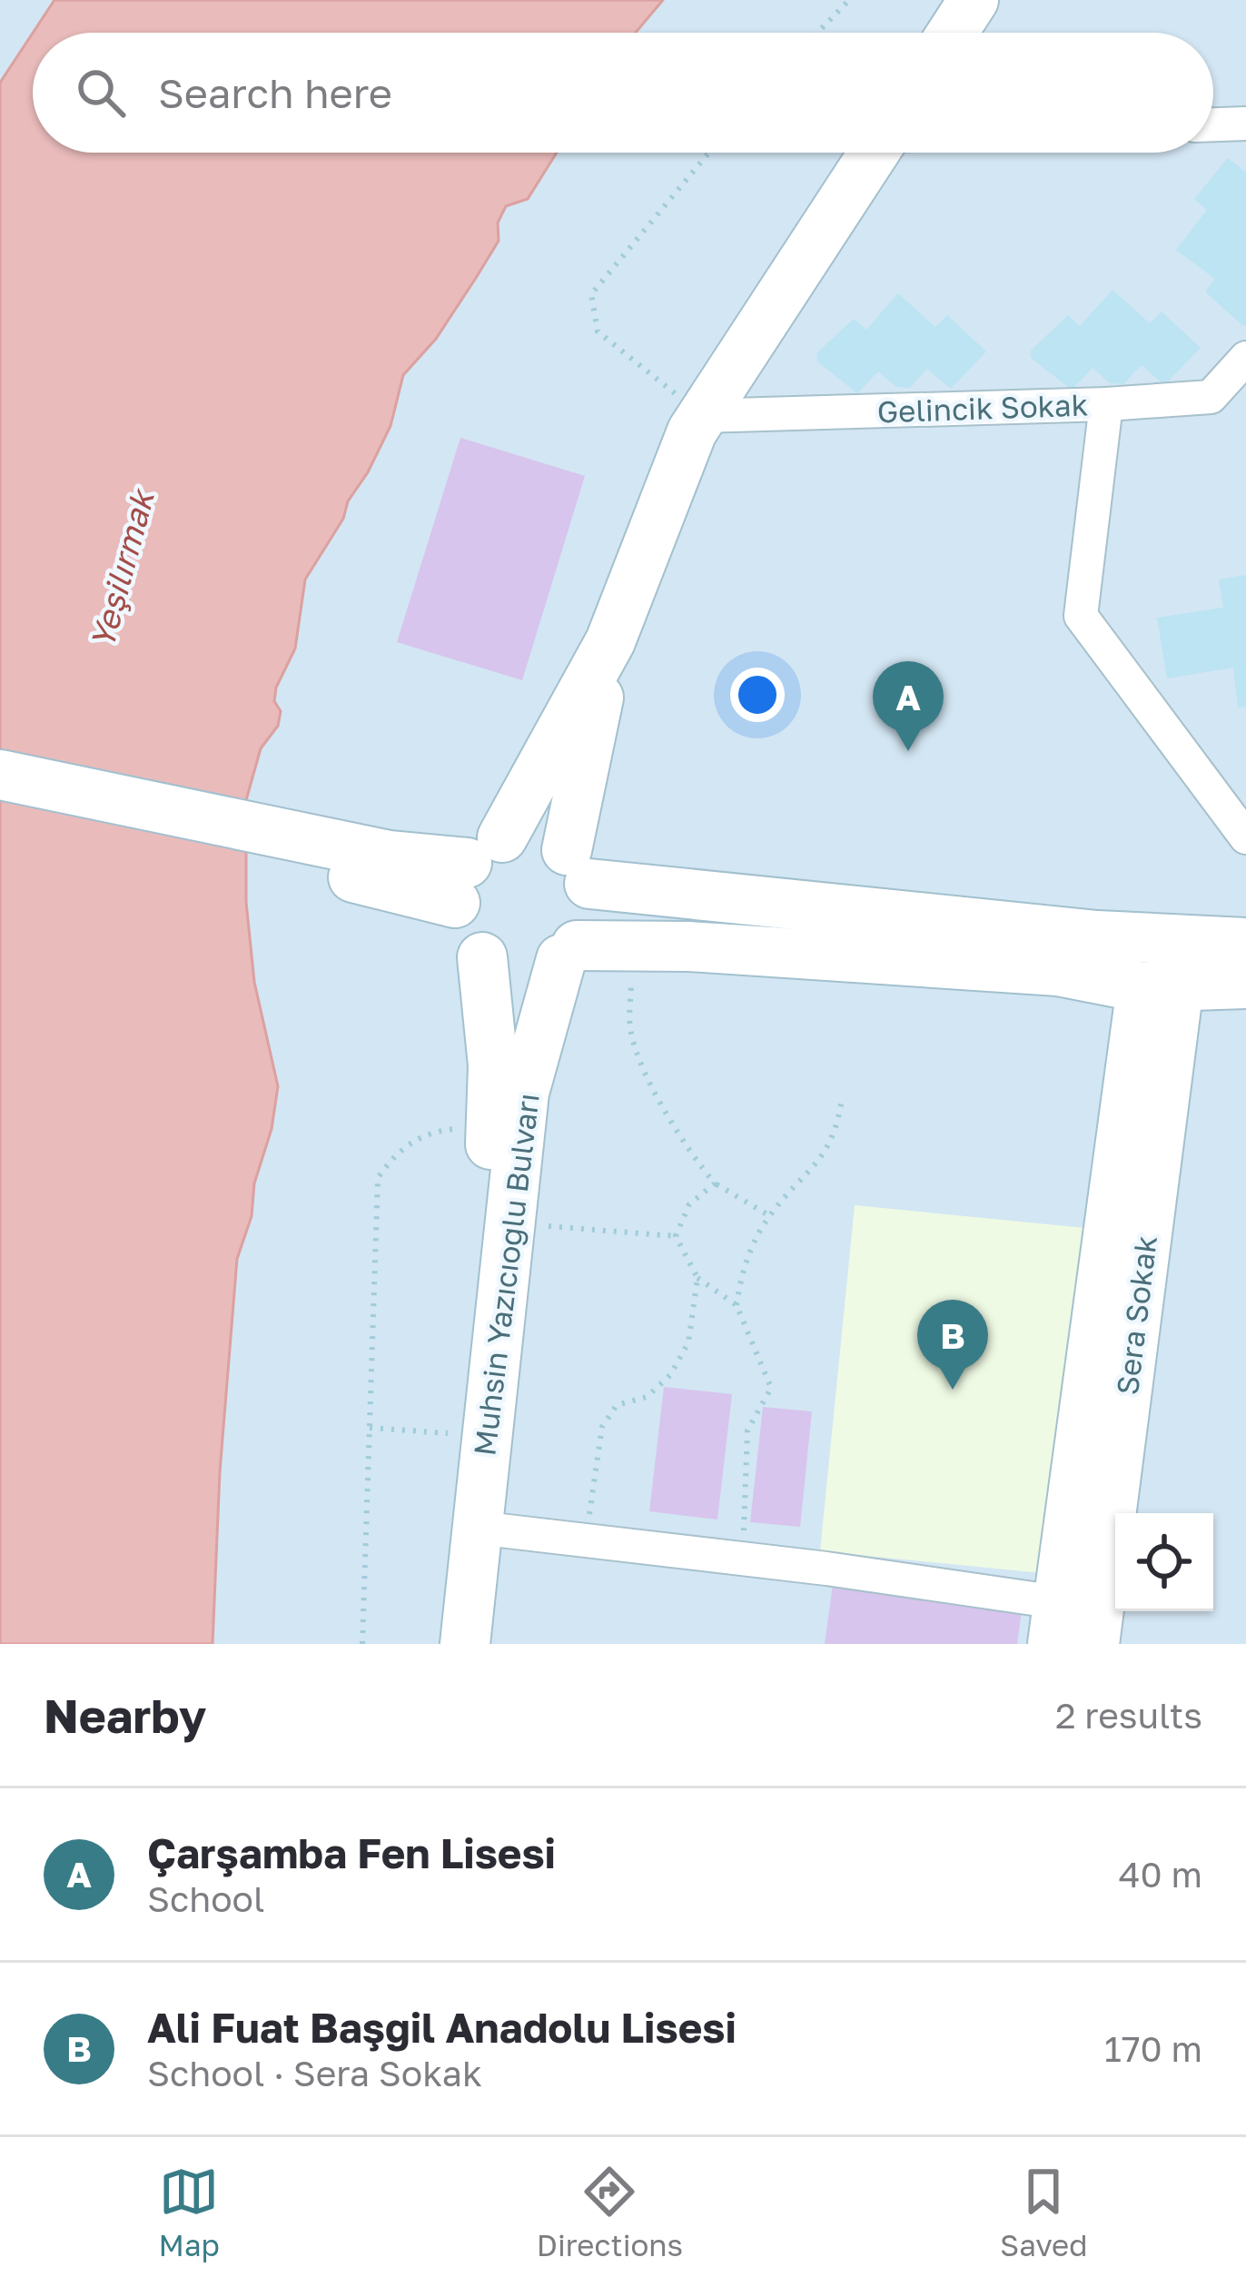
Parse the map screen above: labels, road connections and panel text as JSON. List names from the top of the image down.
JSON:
{
  "streets": {
    "main road": ["Muhsin Yazıcıoğlu Bulvarı", "Sera Sokak"],
    "street": ["Gelincik Sokak"]
  },
  "water": ["Yeşilırmak"],
  "page": {
    "search": "Search here",
    "pins": ["A", "B"],
    "heading": ["Nearby", "2 results"],
    "list": [
      {
        "mark": "A",
        "name": "Çarşamba Fen Lisesi",
        "note": "School",
        "value": "40 m"
      },
      {
        "mark": "B",
        "name": "Ali Fuat Başgil Anadolu Lisesi",
        "note": "School · Sera Sokak",
        "value": "170 m"
      }
    ],
    "nav": ["Map", "Directions", "Saved"]
  }
}
